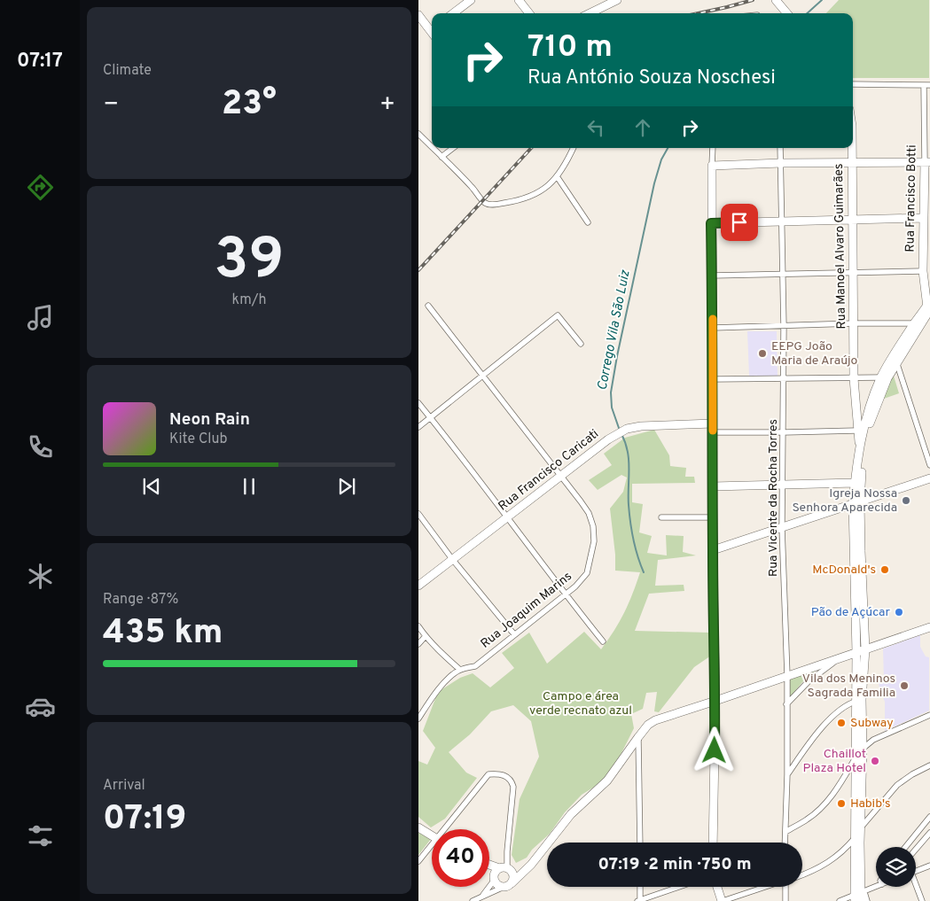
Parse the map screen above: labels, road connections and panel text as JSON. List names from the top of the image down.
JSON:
{
  "streets": {
    "street": [
      "Rua Francisco Botti",
      "Rua Manoel Alvaro Guimarães",
      "Rua Francisco Caricati",
      "Rua Vicente da Rocha Torres",
      "Rua Joaquim Marins"
    ]
  },
  "crossings": [
    ["Rua Francisco Caricati", "Rua Joaquim Marins"]
  ],
  "water": ["Corrego Vila São Luiz"],
  "parks": ["Campo e área verde recnato azul"],
  "places": [
    "EEPG João Maria de Araújo",
    "Igreja Nossa Senhora Aparecida",
    "McDonald's",
    "Pão de Açúcar",
    "Vila dos Meninos Sagrada Familia",
    "Subway",
    "Chaillot Plaza Hotel",
    "Habib's"
  ],
  "page": {
    "tabs": "07:17",
    "tile": [
      "Climate",
      ["39", "km/h"],
      ["Range · 87%", "435 km"],
      ["Arrival", "07:19"]
    ],
    "turn": ["710 m", "Rua António Souza Noschesi"],
    "heat": ["−", "23°", "+"],
    "song": ["Neon Rain", "Kite Club"],
    "limit": "40",
    "trip": "07:19 · 2 min · 750 m"
  }
}
